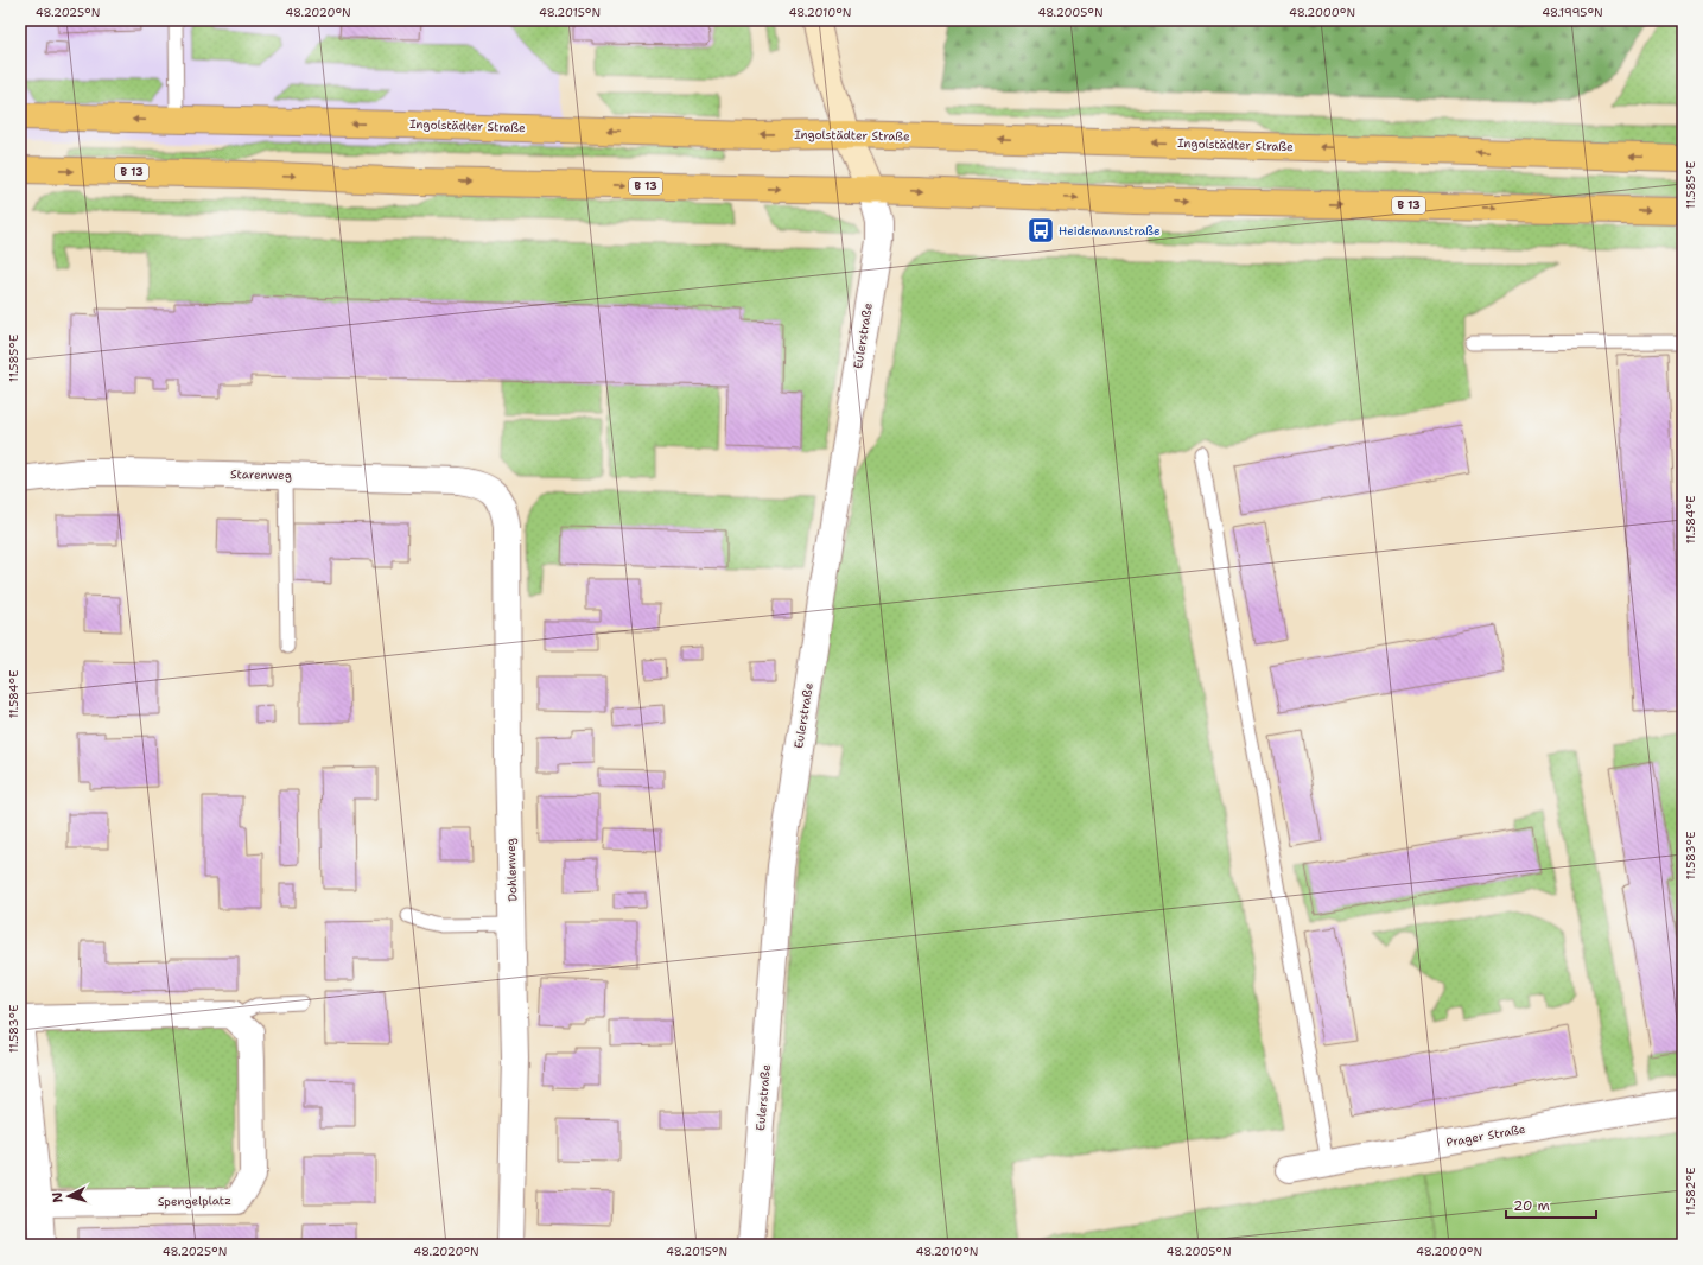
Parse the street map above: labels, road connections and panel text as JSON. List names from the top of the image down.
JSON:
{
  "streets": {
    "main road": ["Ingolstädter Straße", "B 13"],
    "street": [
      "Eulerstraße",
      "Starenweg",
      "Dohlenweg",
      "Prager Straße",
      "Spengelplatz"
    ]
  },
  "crossings": [
    ["B 13", "Eulerstraße"],
    ["Starenweg", "Dohlenweg"]
  ],
  "places": {
    "bus stop": ["Heidemannstraße"]
  },
  "scale_bar": "20 m",
  "north": "left",
  "coordinates": [
    "48.2025°N",
    "48.2020°N",
    "48.2015°N",
    "48.2010°N",
    "48.2005°N",
    "48.2000°N",
    "48.1995°N",
    "11.585°E",
    "11.584°E",
    "11.583°E",
    "11.582°E"
  ]
}
